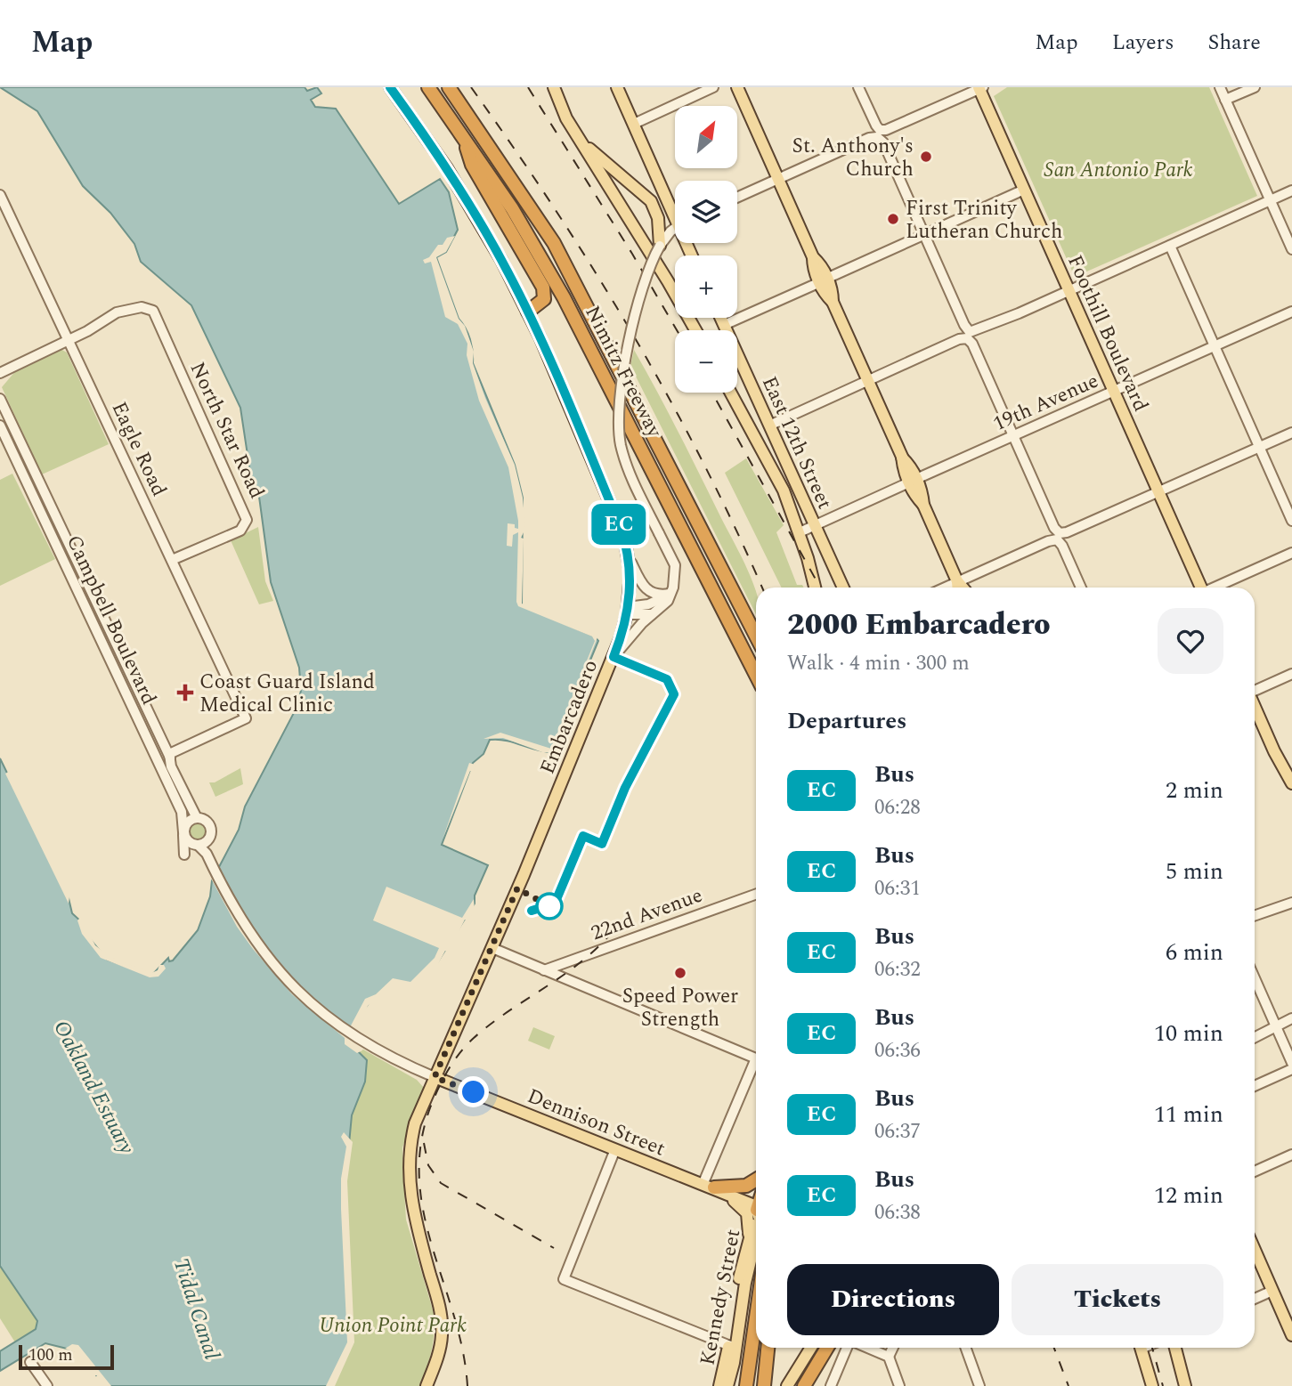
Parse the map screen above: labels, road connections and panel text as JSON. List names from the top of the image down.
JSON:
{
  "streets": {
    "highway": ["Nimitz Freeway"],
    "main road": [
      "Foothill Boulevard",
      "East 12th Street",
      "Embarcadero",
      "Dennison Street",
      "Kennedy Street"
    ],
    "street": [
      "19th Avenue",
      "North Star Road",
      "Eagle Road",
      "Campbell Boulevard",
      "22nd Avenue"
    ]
  },
  "crossings": [
    ["Foothill Boulevard", "19th Avenue"],
    ["19th Avenue", "East 12th Street"],
    ["North Star Road", "Eagle Road"],
    ["Eagle Road", "Campbell Boulevard"],
    ["Campbell Boulevard", "Dennison Street"],
    ["Embarcadero", "Dennison Street"],
    ["Dennison Street", "Kennedy Street"]
  ],
  "water": ["Oakland Estuary", "Tidal Canal"],
  "parks": ["San Antonio Park", "Union Point Park"],
  "places": {
    "other": ["St. Anthony's Church", "First Trinity Lutheran Church", "Speed Power Strength"],
    "health": ["Coast Guard Island Medical Clinic"]
  },
  "lines": ["bus line EC"],
  "scale_bar": "100 m",
  "north": "top right",
  "page": {
    "header": "Map",
    "nav": ["Map", "Layers", "Share"],
    "on_map": "EC",
    "map_buttons": ["+", "−"],
    "heading": [
      ["2000 Embarcadero", "Walk · 4 min · 300 m"],
      "Departures"
    ],
    "list": [
      {
        "mark": "EC",
        "name": "Bus",
        "note": "06:28",
        "value": "2 min"
      },
      {
        "mark": "EC",
        "name": "Bus",
        "note": "06:31",
        "value": "5 min"
      },
      {
        "mark": "EC",
        "name": "Bus",
        "note": "06:32",
        "value": "6 min"
      },
      {
        "mark": "EC",
        "name": "Bus",
        "note": "06:36",
        "value": "10 min"
      },
      {
        "mark": "EC",
        "name": "Bus",
        "note": "06:37",
        "value": "11 min"
      },
      {
        "mark": "EC",
        "name": "Bus",
        "note": "06:38",
        "value": "12 min"
      }
    ],
    "buttons": ["Directions", "Tickets"],
    "scale": "100 m"
  }
}
